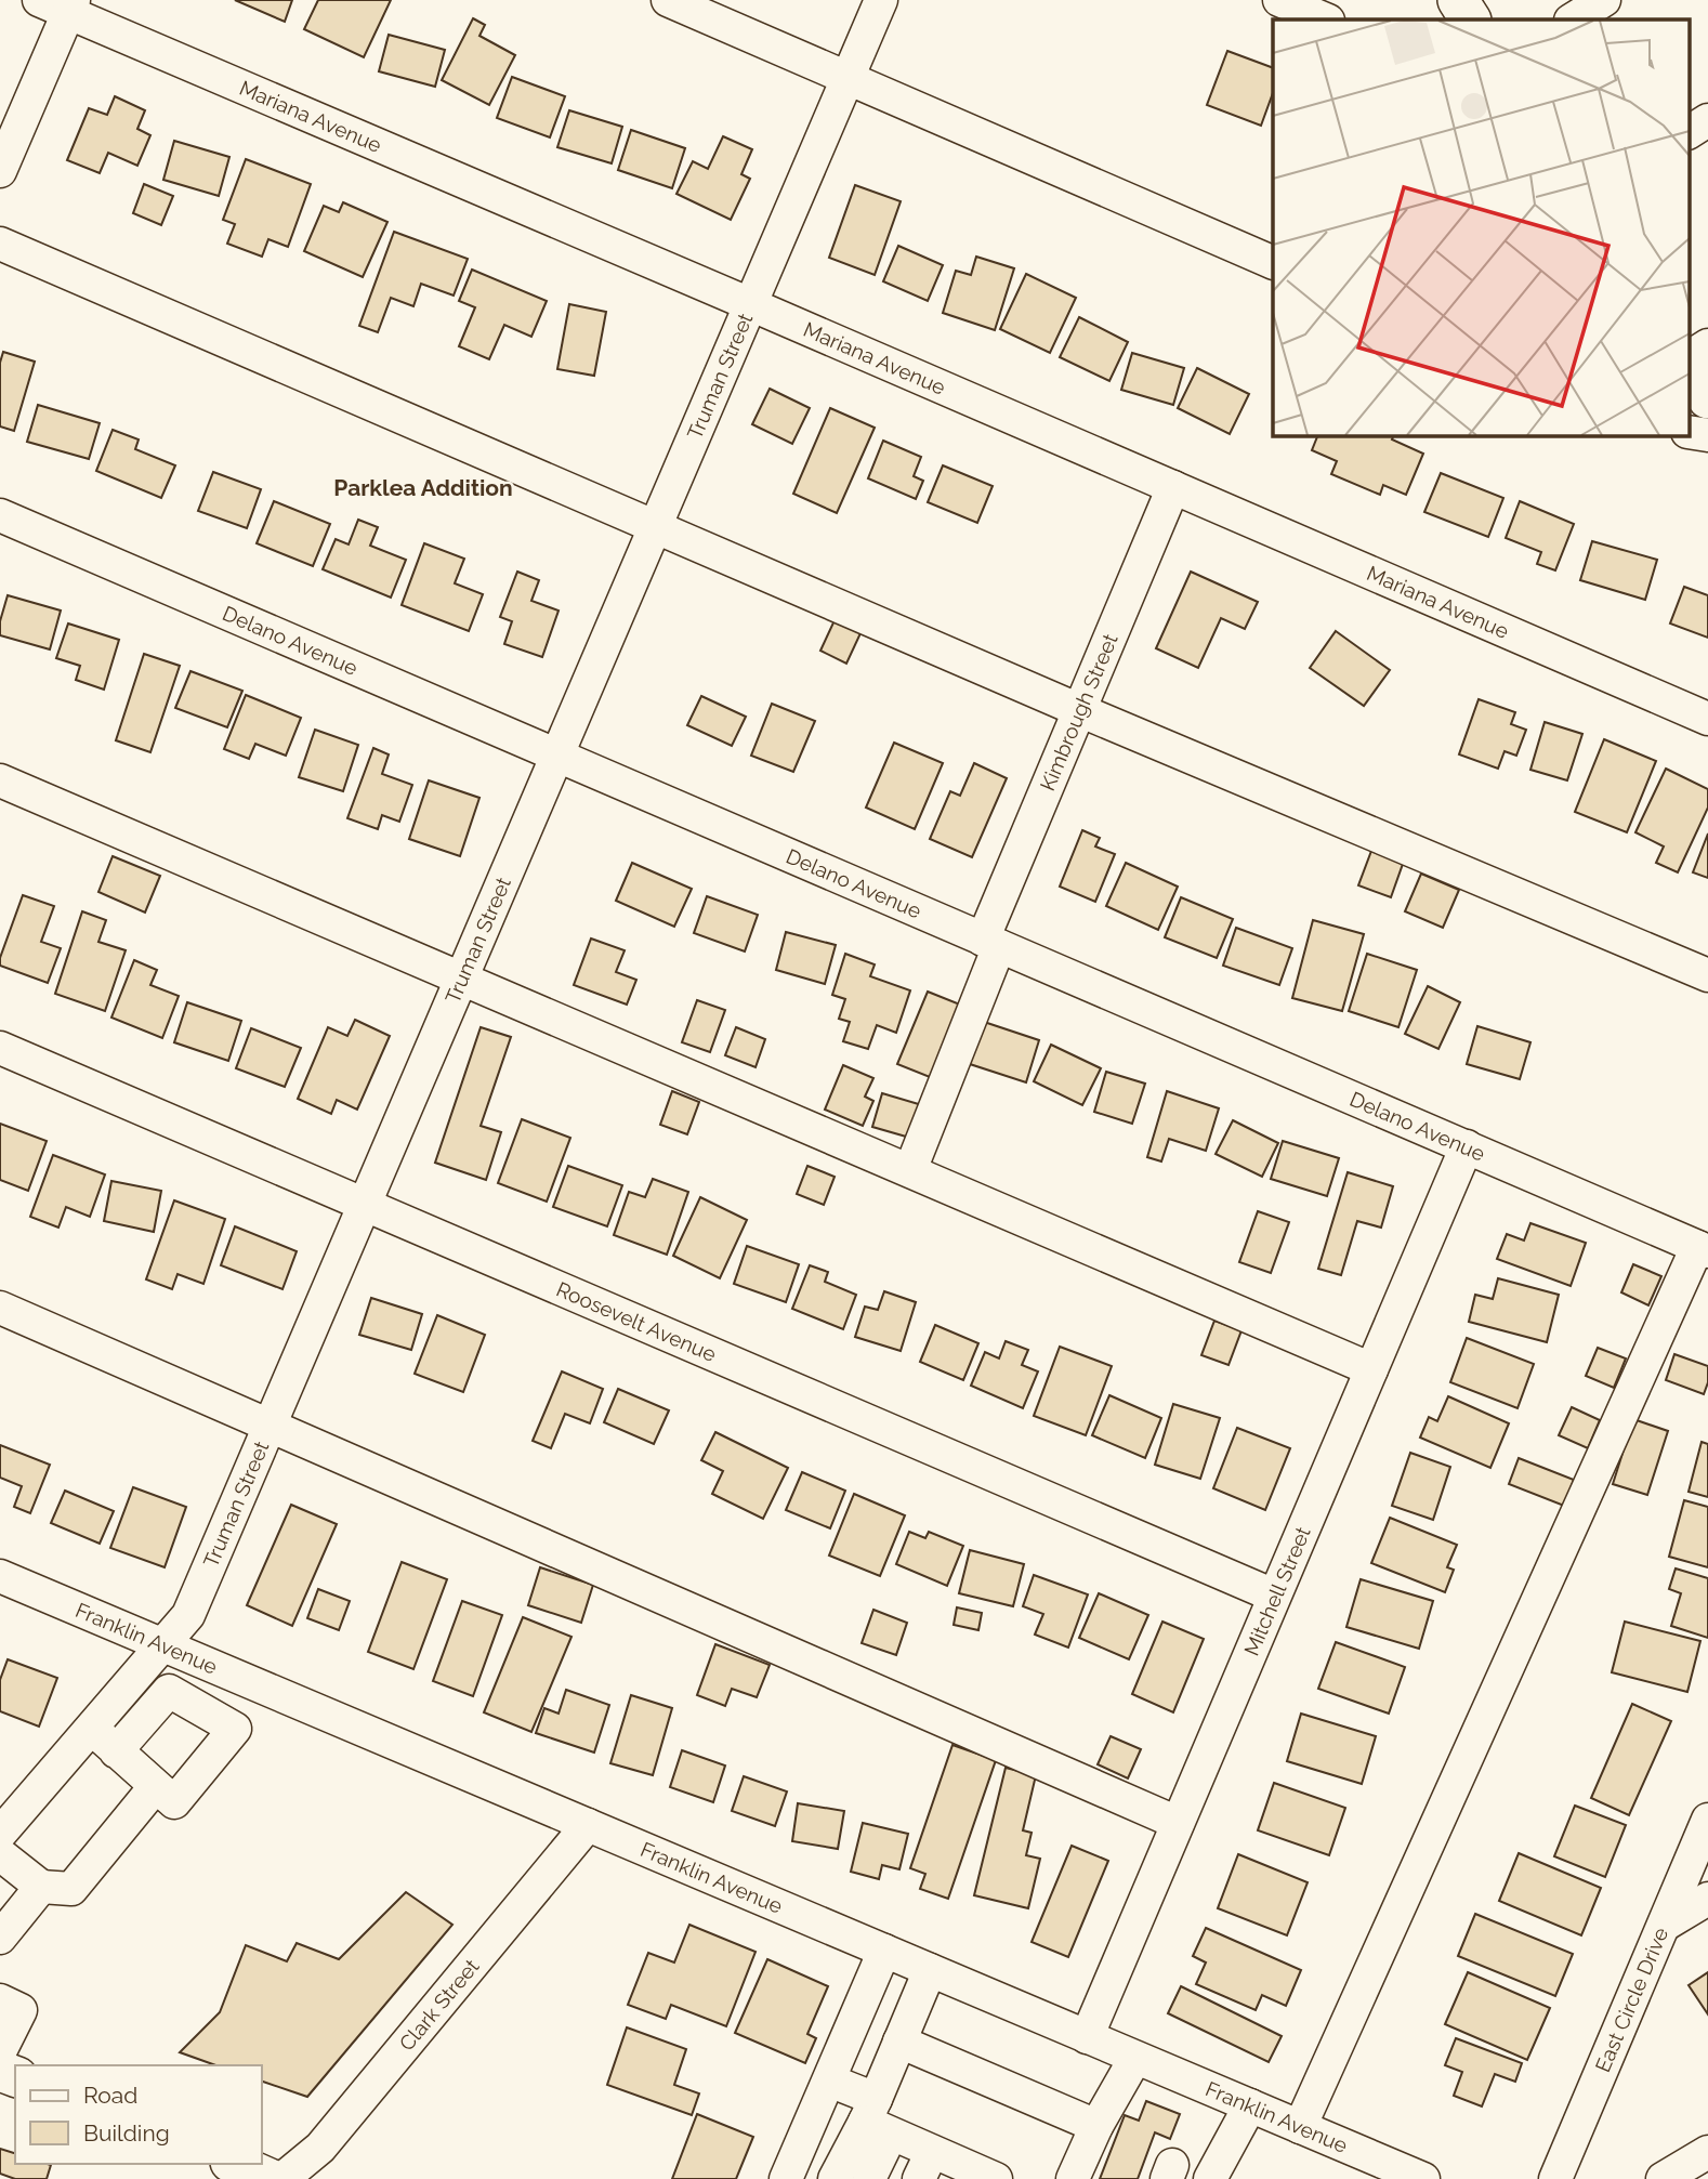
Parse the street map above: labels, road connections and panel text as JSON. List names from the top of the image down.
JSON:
{
  "streets": {
    "street": [
      "Mariana Avenue",
      "Truman Street",
      "Delano Avenue",
      "Kimbrough Street",
      "Roosevelt Avenue",
      "Mitchell Street",
      "Franklin Avenue",
      "East Circle Drive",
      "Clark Street"
    ]
  },
  "crossings": [
    ["Mariana Avenue", "Truman Street"],
    ["Mariana Avenue", "Kimbrough Street"],
    ["Truman Street", "Delano Avenue"],
    ["Truman Street", "Roosevelt Avenue"],
    ["Truman Street", "Franklin Avenue"],
    ["Delano Avenue", "Kimbrough Street"],
    ["Delano Avenue", "Mitchell Street"],
    ["Roosevelt Avenue", "Mitchell Street"],
    ["Mitchell Street", "Franklin Avenue"],
    ["Franklin Avenue", "Clark Street"]
  ],
  "districts": ["Parklea Addition"],
  "legend": ["Road", "Building"]
}
